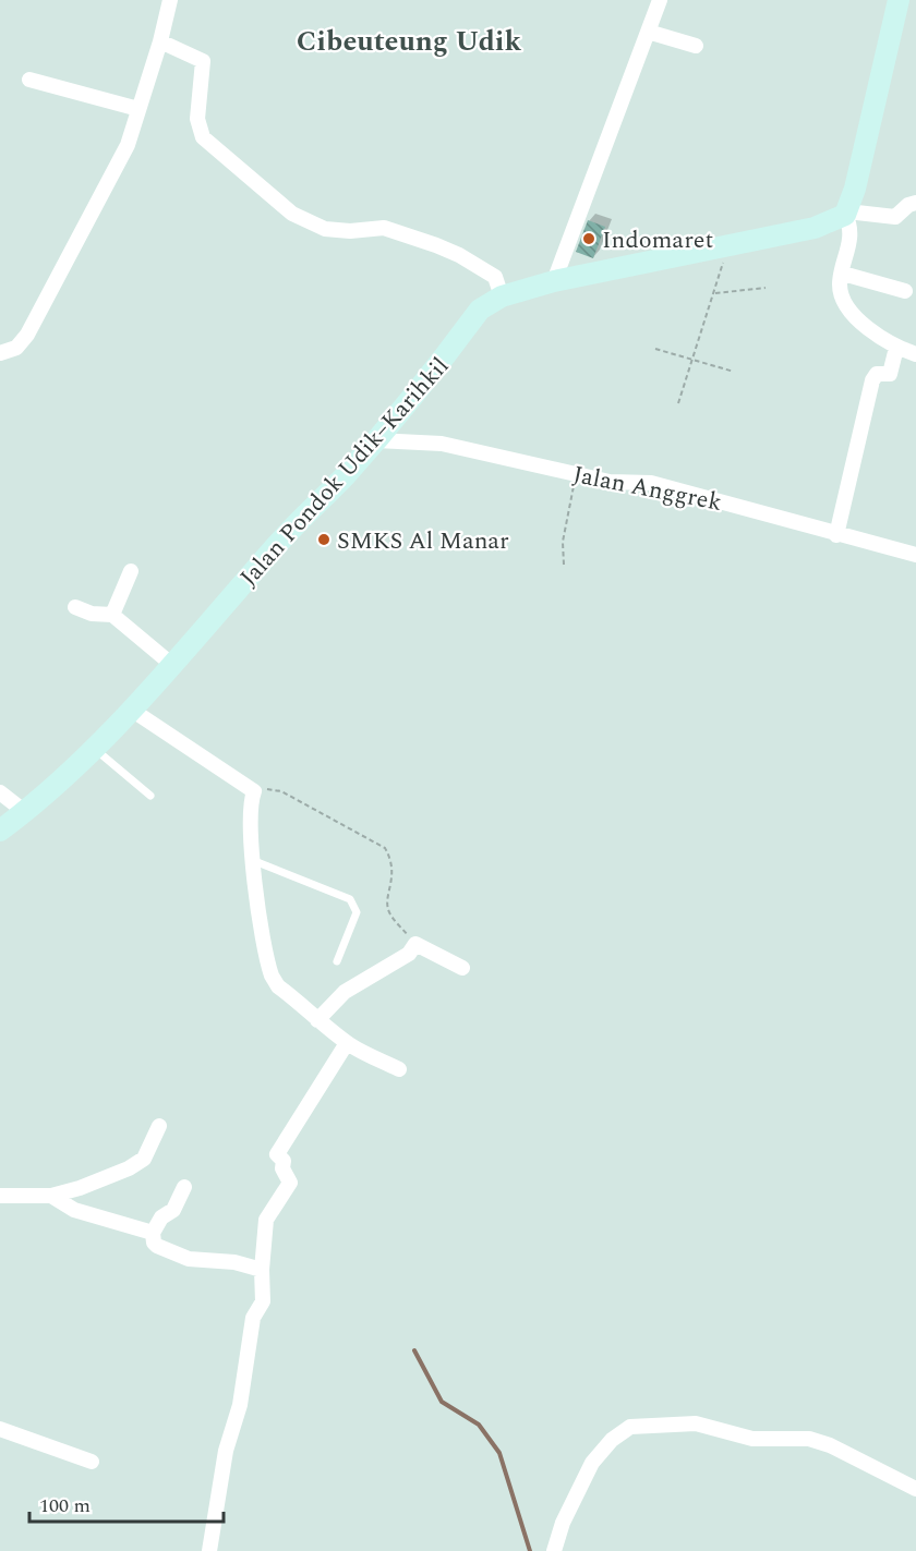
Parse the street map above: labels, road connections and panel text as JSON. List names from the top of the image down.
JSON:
{
  "streets": {
    "street": ["Jalan Pondok Udik–Karihkil", "Jalan Anggrek"]
  },
  "crossings": [
    ["Jalan Pondok Udik–Karihkil", "Jalan Anggrek"]
  ],
  "districts": ["Cibeuteung Udik"],
  "places": ["Indomaret", "SMKS Al Manar"],
  "scale_bar": "100 m"
}
